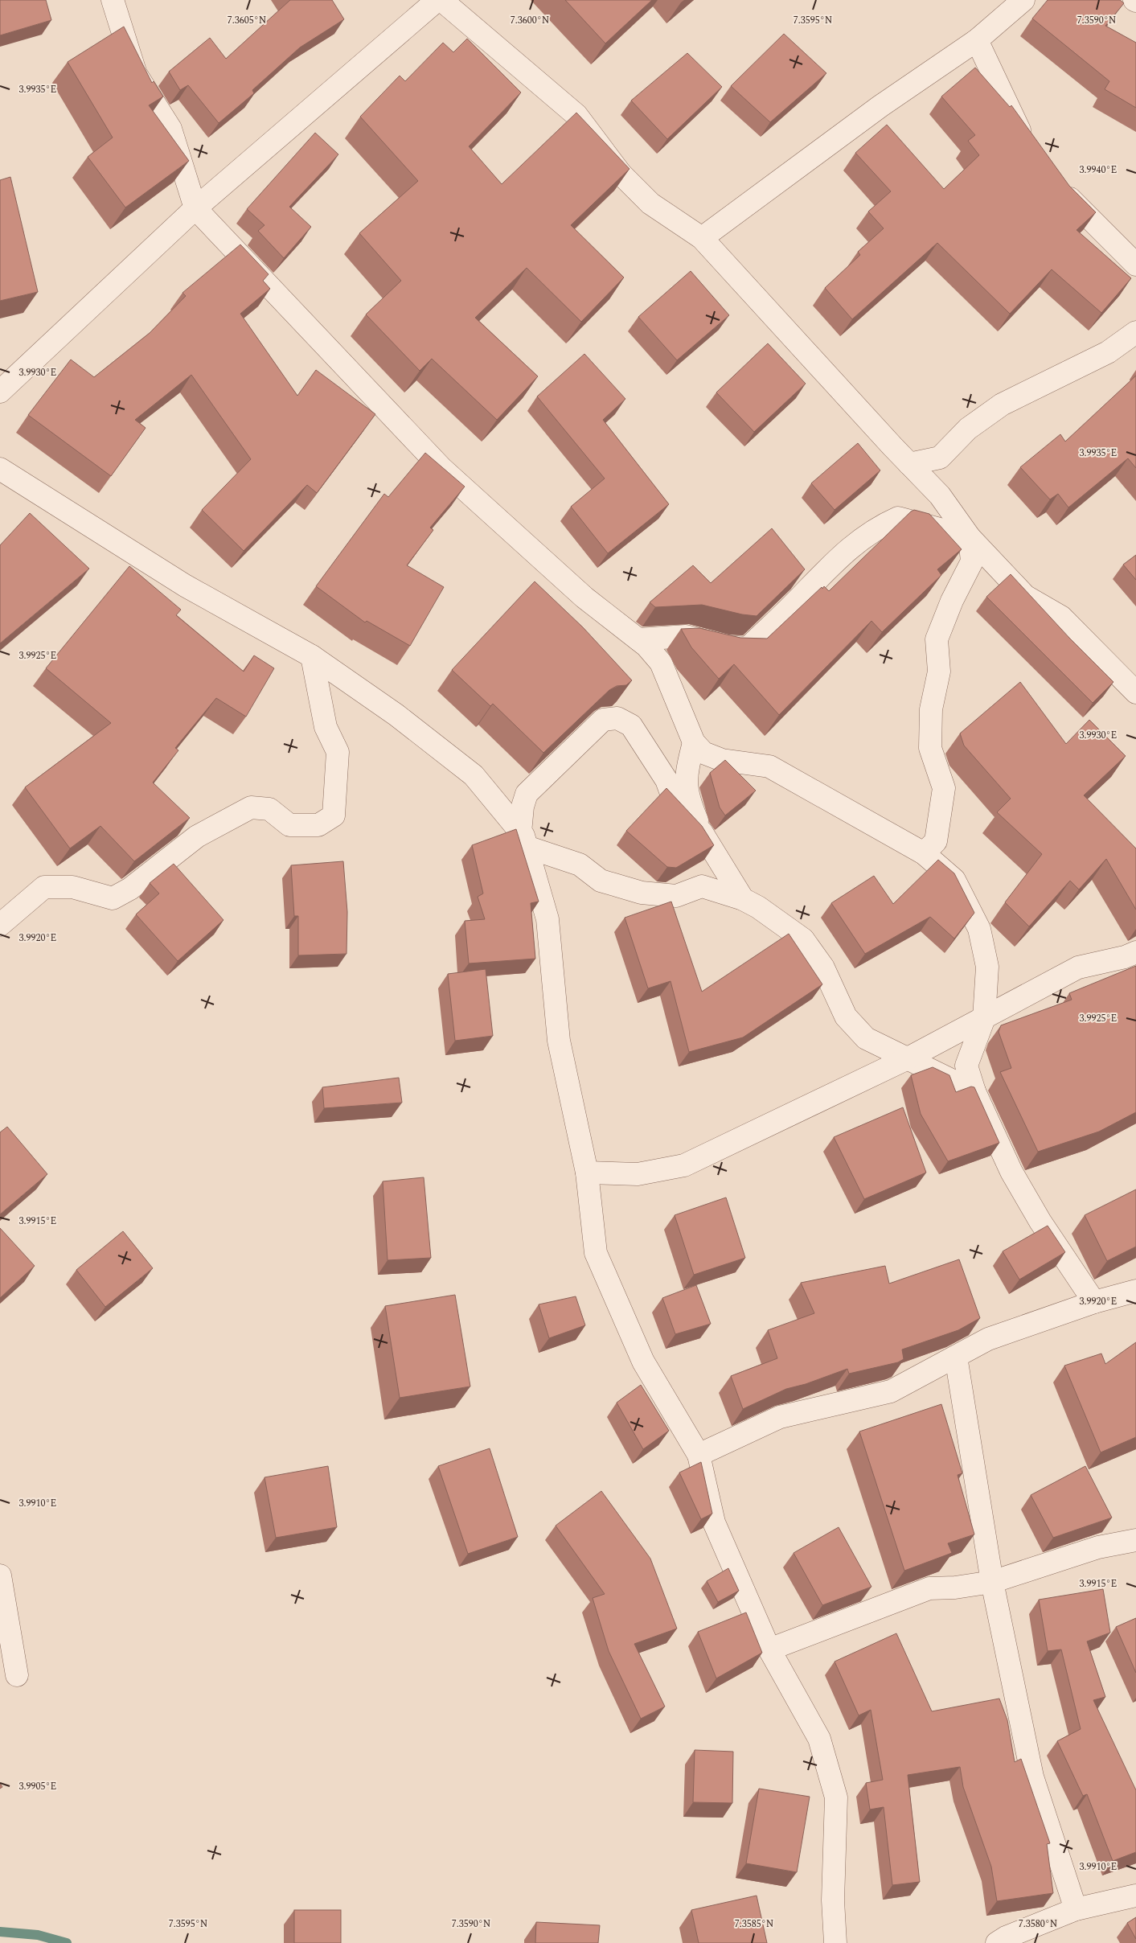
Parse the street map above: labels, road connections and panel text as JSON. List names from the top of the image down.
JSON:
{
  "coordinates": [
    "7.3605°N",
    "7.3600°N",
    "7.3595°N",
    "7.3590°N",
    "3.9935°E",
    "3.9940°E",
    "3.9930°E",
    "3.9925°E",
    "3.9920°E",
    "3.9915°E",
    "3.9910°E",
    "3.9905°E",
    "7.3585°N",
    "7.3580°N"
  ]
}
